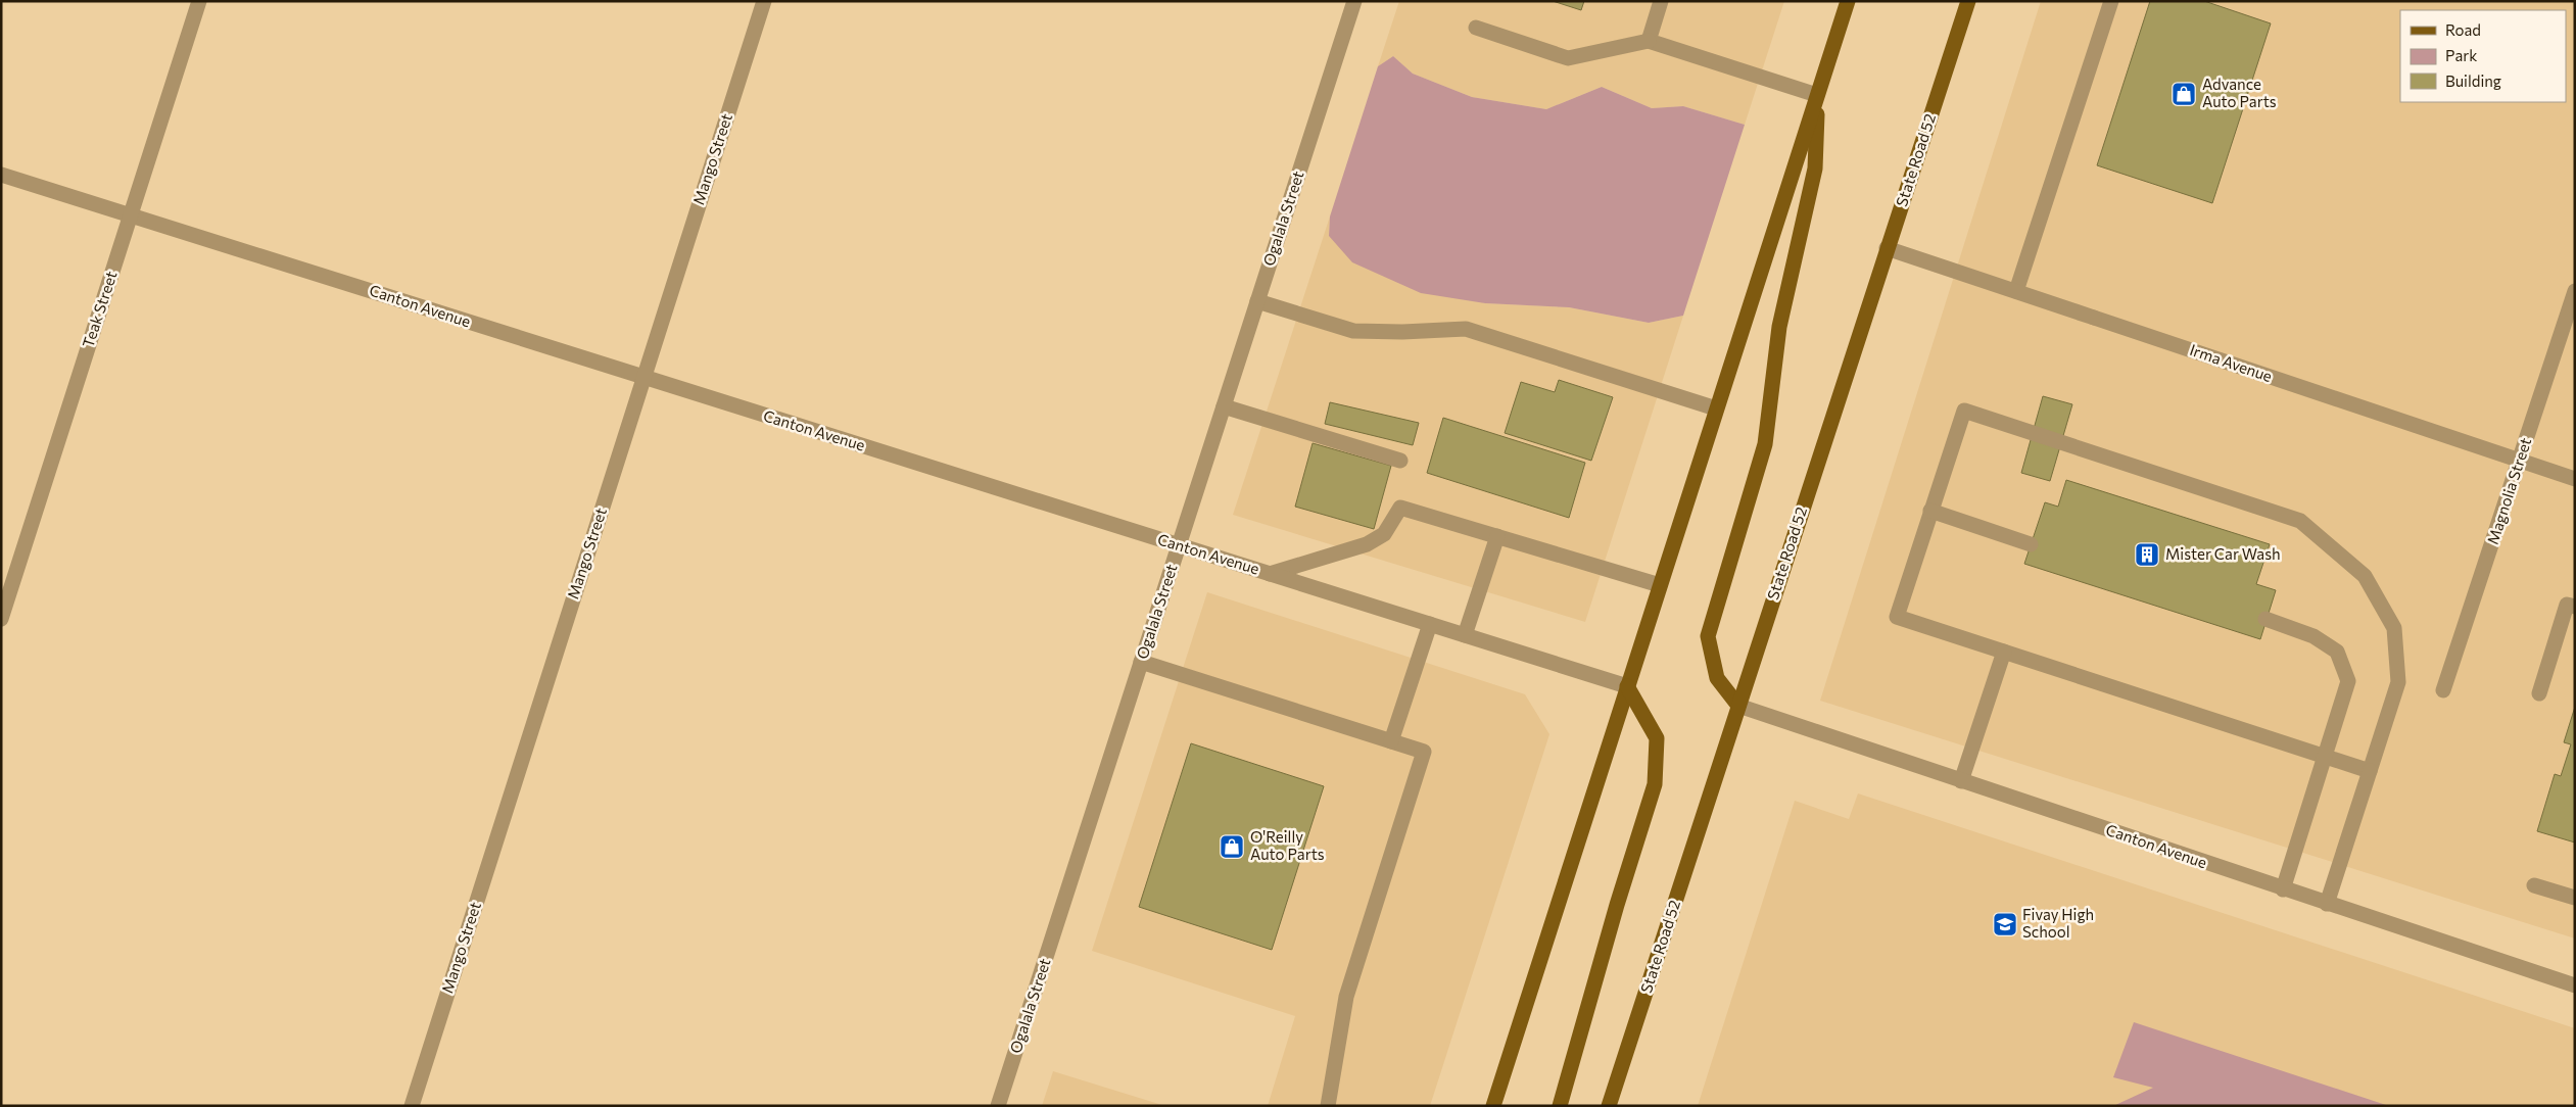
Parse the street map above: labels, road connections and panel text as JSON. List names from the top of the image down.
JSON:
{
  "streets": {
    "main road": ["State Road 52"],
    "street": [
      "Mango Street",
      "Ogalala Street",
      "Canton Avenue",
      "Teak Street",
      "Irma Avenue",
      "Magnolia Street"
    ]
  },
  "crossings": [
    ["Mango Street", "Canton Avenue"],
    ["State Road 52", "Canton Avenue"],
    ["State Road 52", "Irma Avenue"],
    ["Ogalala Street", "Canton Avenue"],
    ["Canton Avenue", "Teak Street"],
    ["Irma Avenue", "Magnolia Street"]
  ],
  "places": {
    "shop": ["Advance Auto Parts", "O'Reilly Auto Parts"],
    "building": ["Mister Car Wash"],
    "school or university": ["Fivay High School"]
  },
  "legend": ["Road", "Park", "Building"]
}
